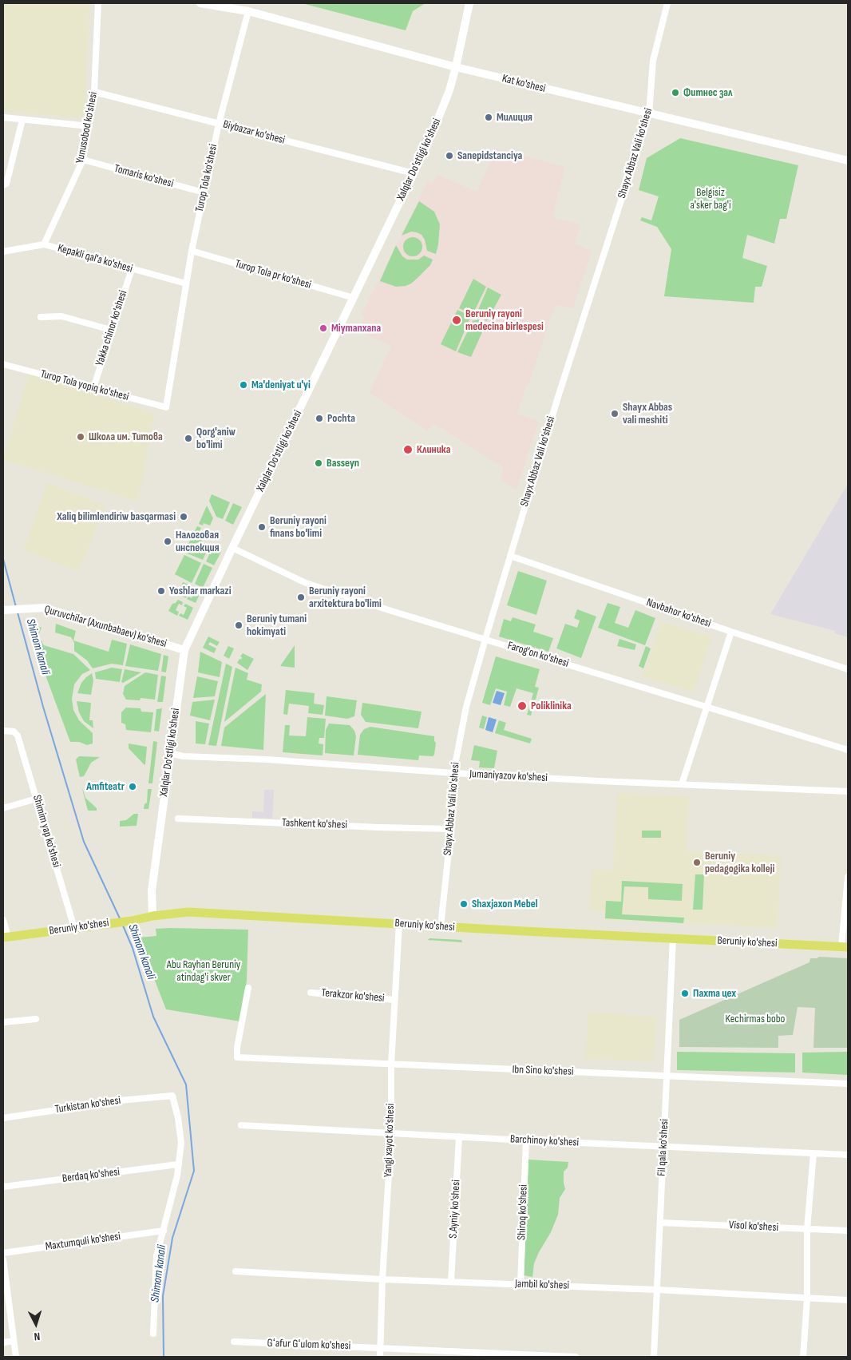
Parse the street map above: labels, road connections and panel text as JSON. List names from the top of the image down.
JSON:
{
  "streets": {
    "main road": ["Beruniy ko'shesi"],
    "street": [
      "Kat ko'shesi",
      "Yunusobod ko'shesi",
      "Biybazar ko'shesi",
      "Shayx Abbaz Vali ko'shesi",
      "Xalqlar Do'stligi ko'shesi",
      "Tomaris ko'shesi",
      "Turop Tola ko'shesi",
      "Kepakli qal'a ko'shesi",
      "Turop Tola pr ko'shesi",
      "Yakka chinor ko'shesi",
      "Turop Tola yopiq ko'shesi",
      "Navbahor ko'shesi",
      "Quruvchilar (Axunbabaev) ko'shesi",
      "Farog'on ko'shesi",
      "Jumaniyazov ko'shesi",
      "Tashkent ko'shesi",
      "Shimim yap ko'shesi",
      "Terakzor ko'shesi",
      "Ibn Sino ko'shesi",
      "Turkistan ko'shesi",
      "Yangi xayot ko'shesi",
      "Barchinoy ko'shesi",
      "Fil qala ko'shesi",
      "Berdaq ko'shesi",
      "S.Ayniy ko'shesi",
      "Shiroq ko'shesi",
      "Visol ko'shesi",
      "Maxtumquli ko'shesi",
      "Jambil ko'shesi",
      "Gʻafur Gʻulom ko'shesi"
    ]
  },
  "crossings": [
    ["Kat ko'shesi", "Shayx Abbaz Vali ko'shesi"],
    ["Kat ko'shesi", "Xalqlar Do'stligi ko'shesi"],
    ["Kat ko'shesi", "Turop Tola ko'shesi"],
    ["Yunusobod ko'shesi", "Biybazar ko'shesi"],
    ["Yunusobod ko'shesi", "Tomaris ko'shesi"],
    ["Yunusobod ko'shesi", "Kepakli qal'a ko'shesi"],
    ["Biybazar ko'shesi", "Xalqlar Do'stligi ko'shesi"],
    ["Biybazar ko'shesi", "Turop Tola ko'shesi"],
    ["Shayx Abbaz Vali ko'shesi", "Navbahor ko'shesi"],
    ["Shayx Abbaz Vali ko'shesi", "Farog'on ko'shesi"],
    ["Shayx Abbaz Vali ko'shesi", "Jumaniyazov ko'shesi"],
    ["Shayx Abbaz Vali ko'shesi", "Tashkent ko'shesi"],
    ["Shayx Abbaz Vali ko'shesi", "Beruniy ko'shesi"],
    ["Xalqlar Do'stligi ko'shesi", "Turop Tola pr ko'shesi"],
    ["Xalqlar Do'stligi ko'shesi", "Quruvchilar (Axunbabaev) ko'shesi"],
    ["Xalqlar Do'stligi ko'shesi", "Farog'on ko'shesi"],
    ["Xalqlar Do'stligi ko'shesi", "Jumaniyazov ko'shesi"],
    ["Xalqlar Do'stligi ko'shesi", "Beruniy ko'shesi"],
    ["Tomaris ko'shesi", "Turop Tola ko'shesi"],
    ["Turop Tola ko'shesi", "Kepakli qal'a ko'shesi"],
    ["Turop Tola ko'shesi", "Turop Tola pr ko'shesi"],
    ["Turop Tola ko'shesi", "Turop Tola yopiq ko'shesi"],
    ["Kepakli qal'a ko'shesi", "Yakka chinor ko'shesi"],
    ["Yakka chinor ko'shesi", "Turop Tola yopiq ko'shesi"],
    ["Shimim yap ko'shesi", "Beruniy ko'shesi"],
    ["Beruniy ko'shesi", "Yangi xayot ko'shesi"],
    ["Beruniy ko'shesi", "Fil qala ko'shesi"],
    ["Terakzor ko'shesi", "Yangi xayot ko'shesi"],
    ["Ibn Sino ko'shesi", "Yangi xayot ko'shesi"],
    ["Ibn Sino ko'shesi", "Fil qala ko'shesi"],
    ["Turkistan ko'shesi", "Berdaq ko'shesi"],
    ["Yangi xayot ko'shesi", "Barchinoy ko'shesi"],
    ["Yangi xayot ko'shesi", "Jambil ko'shesi"],
    ["Yangi xayot ko'shesi", "Gʻafur Gʻulom ko'shesi"],
    ["Barchinoy ko'shesi", "Fil qala ko'shesi"],
    ["Barchinoy ko'shesi", "S.Ayniy ko'shesi"],
    ["Barchinoy ko'shesi", "Shiroq ko'shesi"],
    ["Fil qala ko'shesi", "Visol ko'shesi"],
    ["Fil qala ko'shesi", "Jambil ko'shesi"],
    ["S.Ayniy ko'shesi", "Jambil ko'shesi"],
    ["Shiroq ko'shesi", "Jambil ko'shesi"]
  ],
  "water": ["Shimom kanali"],
  "parks": ["Belgisiz a'sker bag'i", "Abu Rayhan Beruniy atindag'i skver", "Kechirmas bobo"],
  "places": [
    "Фитнес зал",
    "Милиция",
    "Sanepidstanciya",
    "Beruniy rayoni medecina birlespesi",
    "Miymanxana",
    "Ma'deniyat u'yi",
    "Shayx Abbas vali meshiti",
    "Pochta",
    "Школа им. Титова",
    "Qorg'aniw bo'limi",
    "Клиника",
    "Basseyn",
    "Xaliq bilimlendiriw basqarmasi",
    "Beruniy rayoni finans bo'limi",
    "Налоговая инспекция",
    "Yoshlar markazi",
    "Beruniy rayoni arxitektura bo'limi",
    "Beruniy tumani hokimyati",
    "Poliklinika",
    "Amfiteatr",
    "Beruniy pedagogika kolleji",
    "Shaxjaxon Mebel",
    "Пахта цех"
  ],
  "north": "bottom"
}
